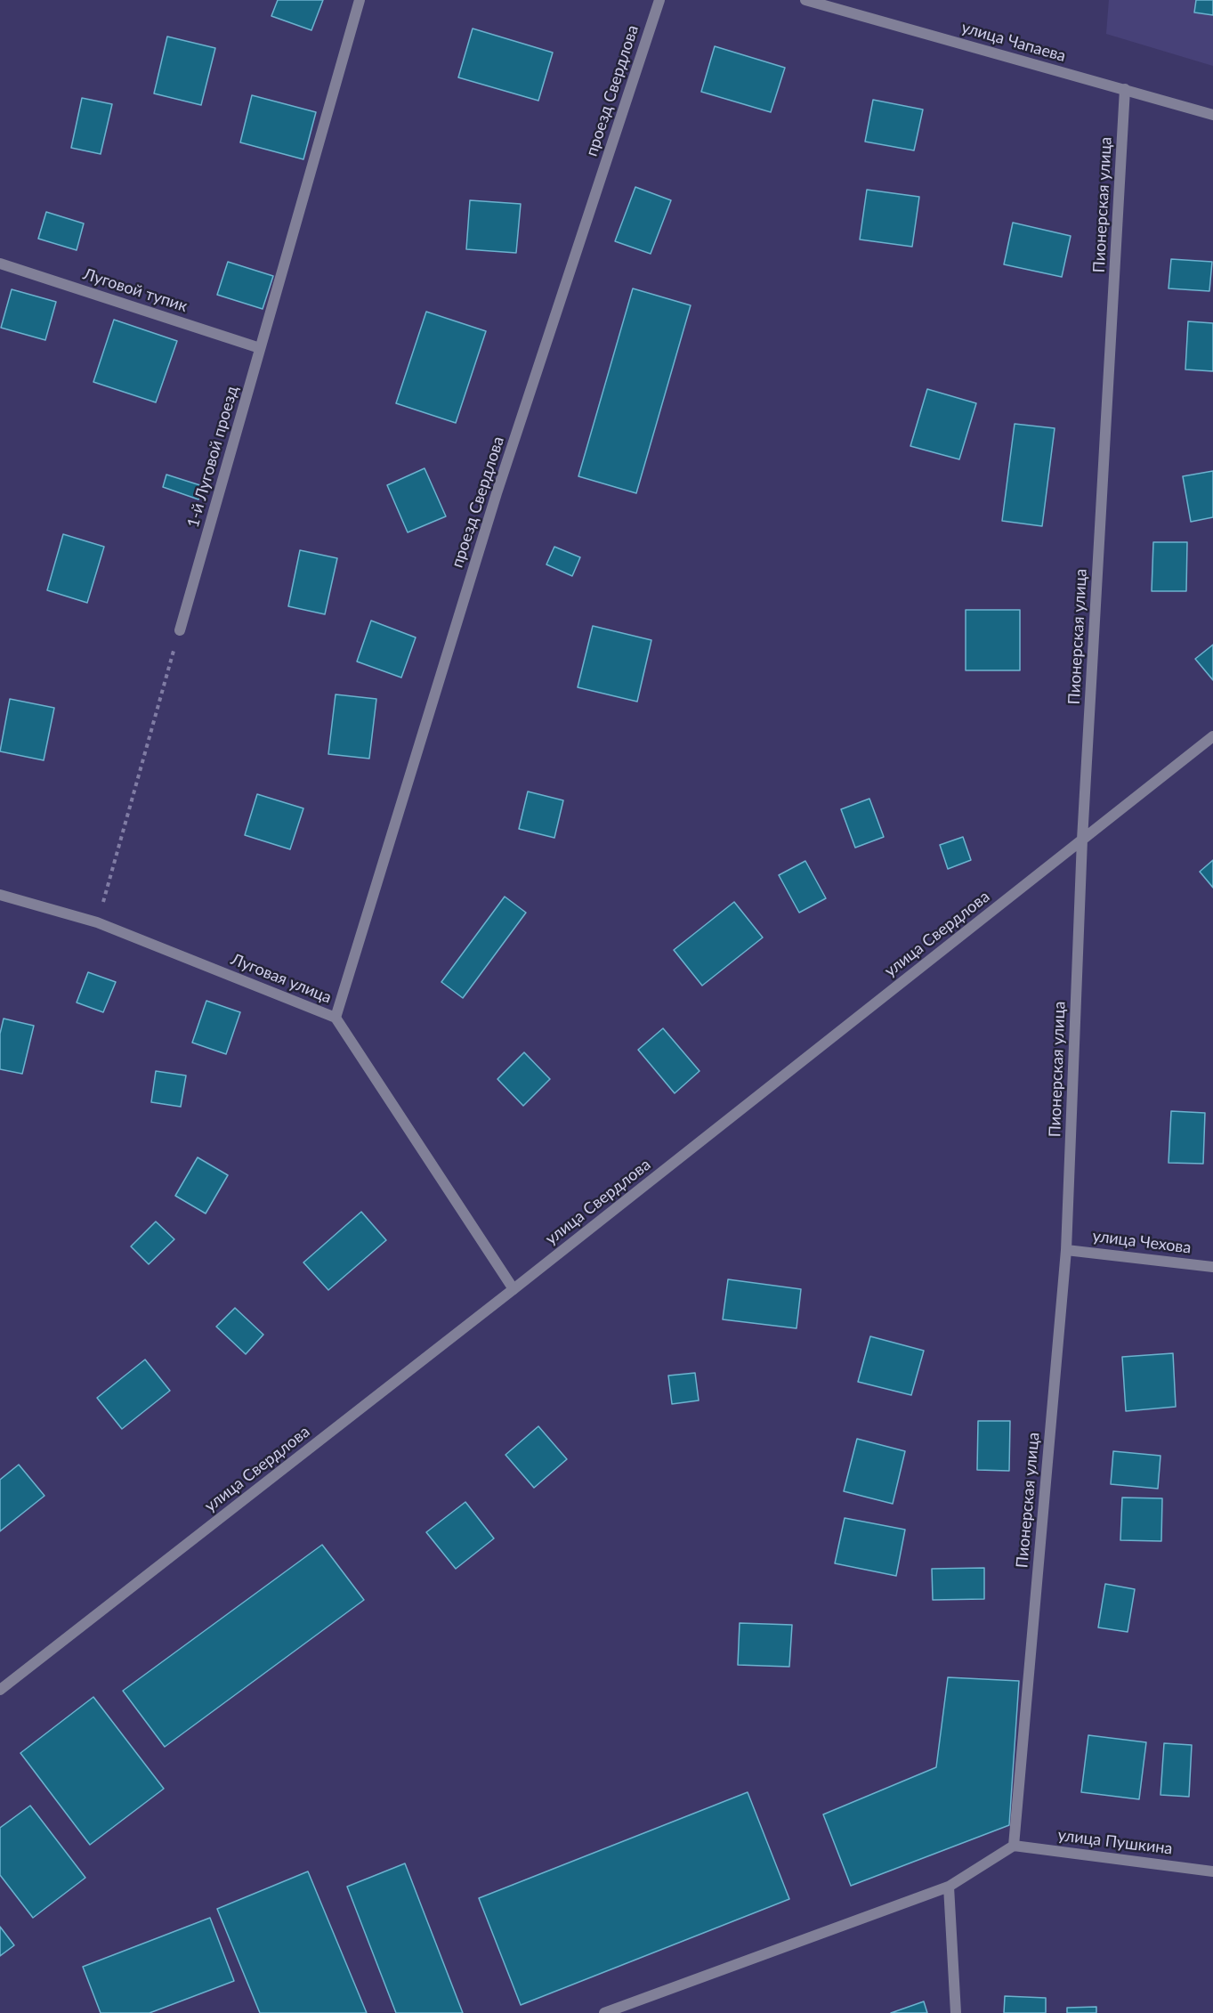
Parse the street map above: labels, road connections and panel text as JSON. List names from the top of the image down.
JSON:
{
  "streets": {
    "street": [
      "улица Чапаева",
      "проезд Свердлова",
      "Пионерская улица",
      "Луговой тупик",
      "1-й Луговой проезд",
      "улица Свердлова",
      "Луговая улица",
      "улица Чехова",
      "улица Пушкина"
    ]
  },
  "crossings": [
    ["улица Чапаева", "Пионерская улица"],
    ["проезд Свердлова", "Луговая улица"],
    ["Пионерская улица", "улица Свердлова"],
    ["Пионерская улица", "улица Чехова"],
    ["Пионерская улица", "улица Пушкина"],
    ["Луговой тупик", "1-й Луговой проезд"],
    ["улица Свердлова", "Луговая улица"]
  ]
}
